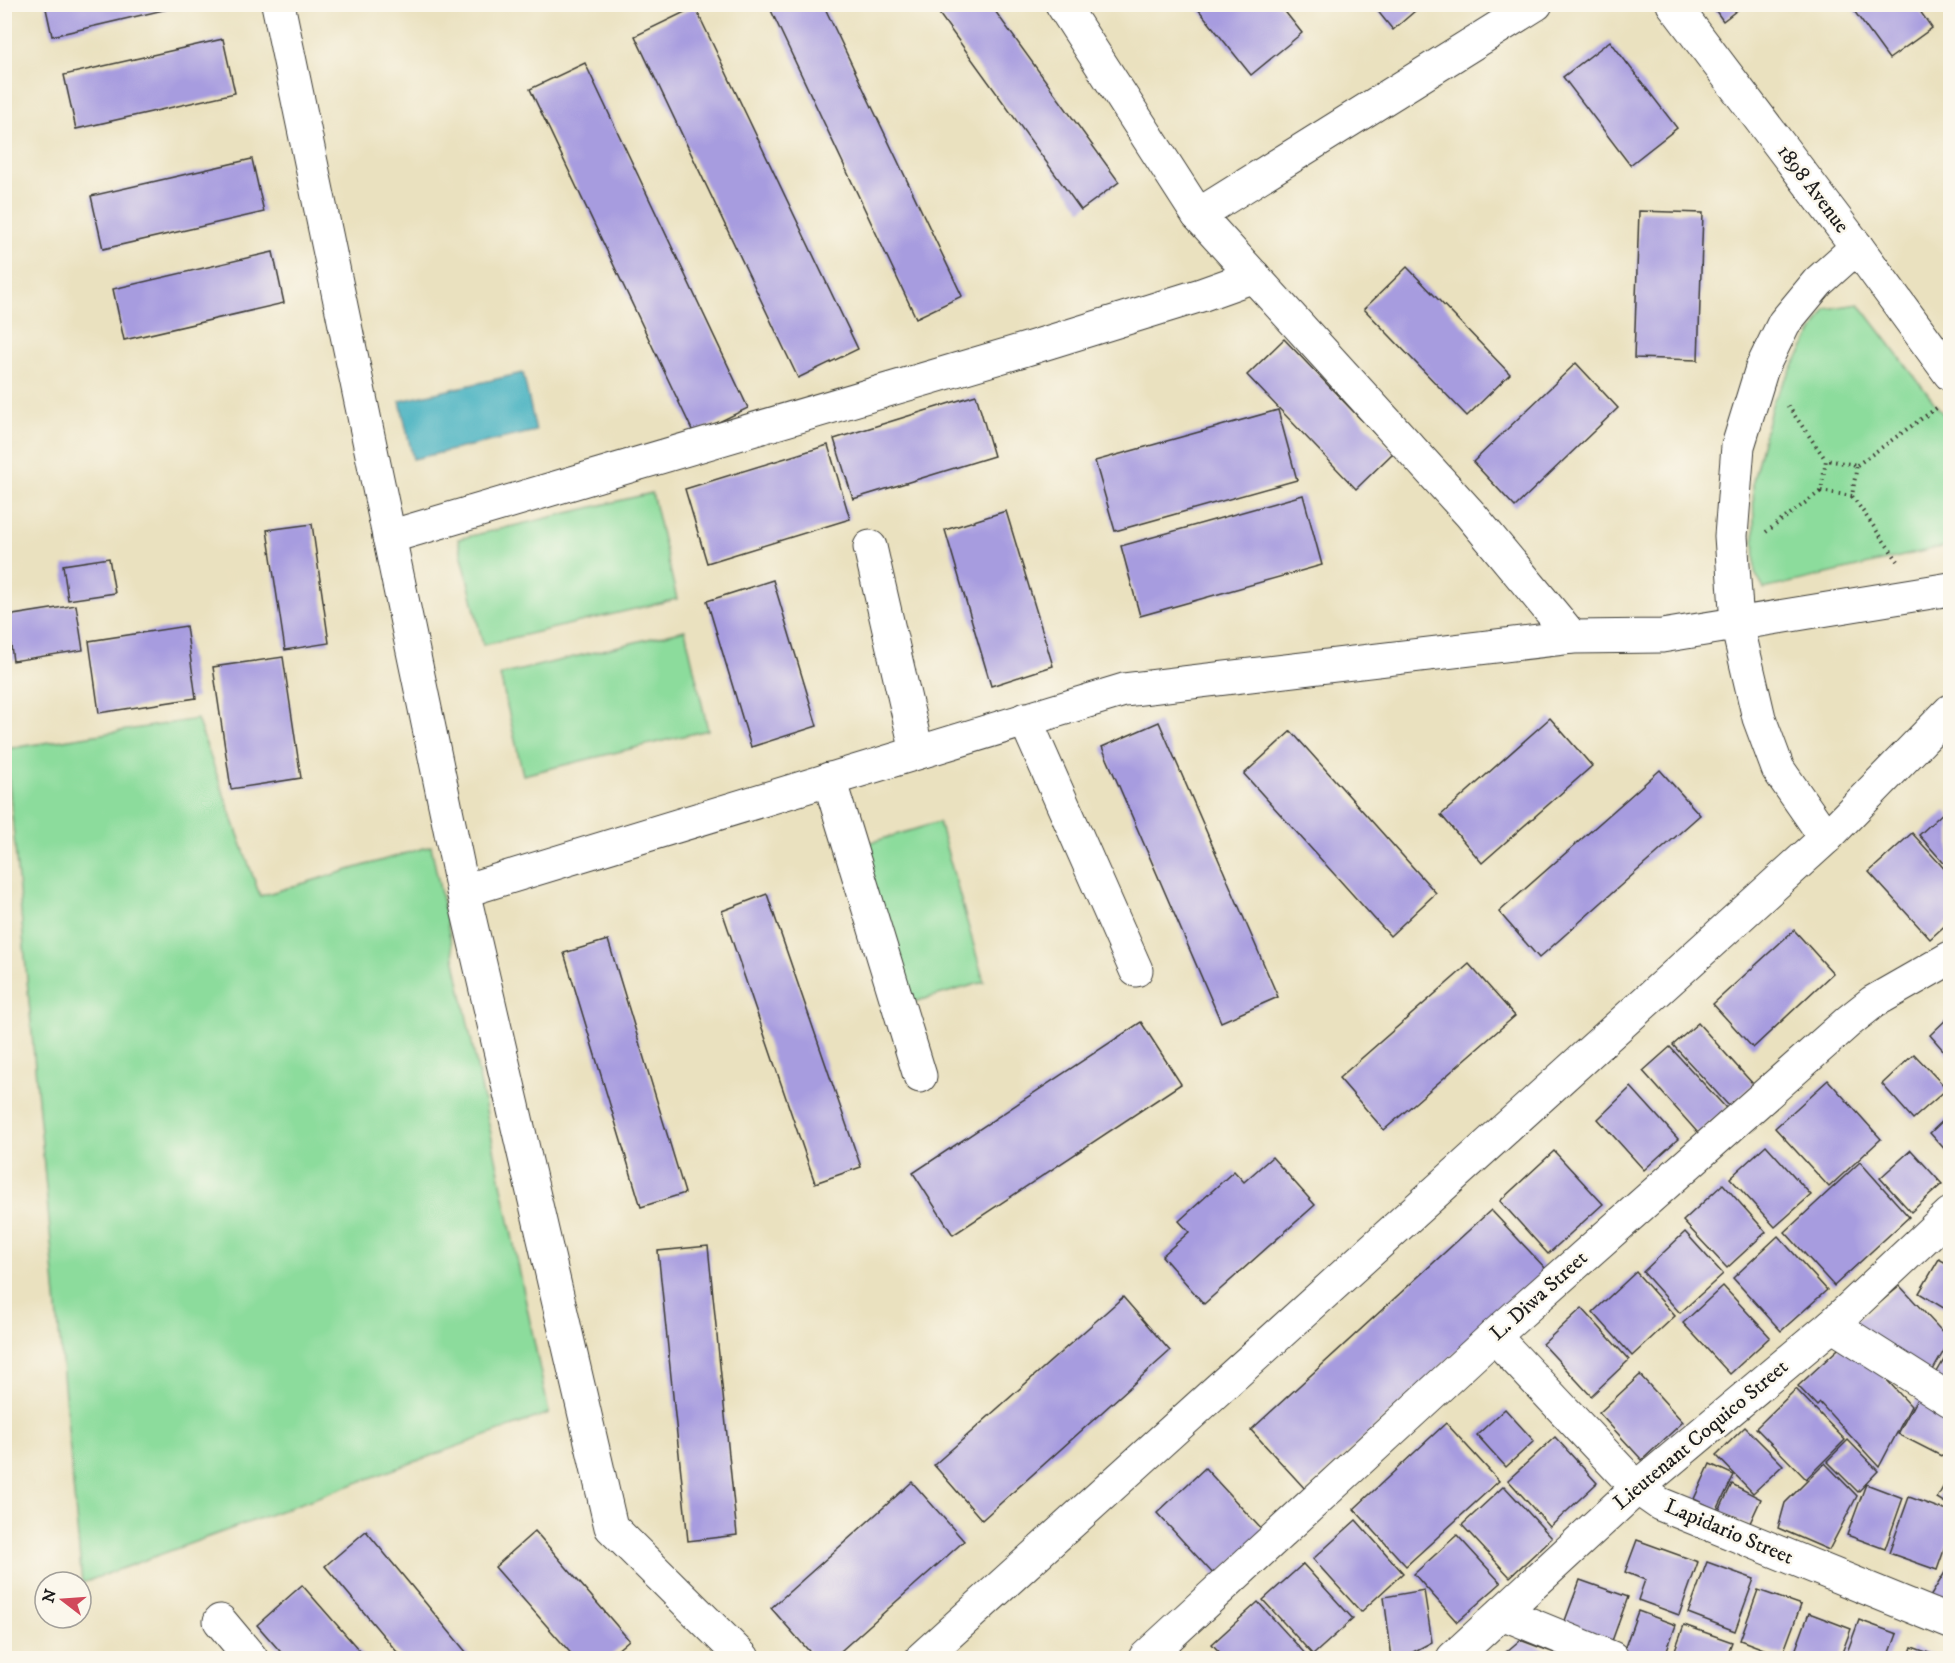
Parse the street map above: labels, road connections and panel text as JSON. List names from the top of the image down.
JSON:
{
  "streets": {
    "street": [
      "1898 Avenue",
      "L. Diwa Street",
      "Lieutenant Coquico Street",
      "Lapidario Street"
    ]
  },
  "crossings": [
    ["L. Diwa Street", "Lapidario Street"],
    ["Lieutenant Coquico Street", "Lapidario Street"]
  ],
  "north": "left"
}
